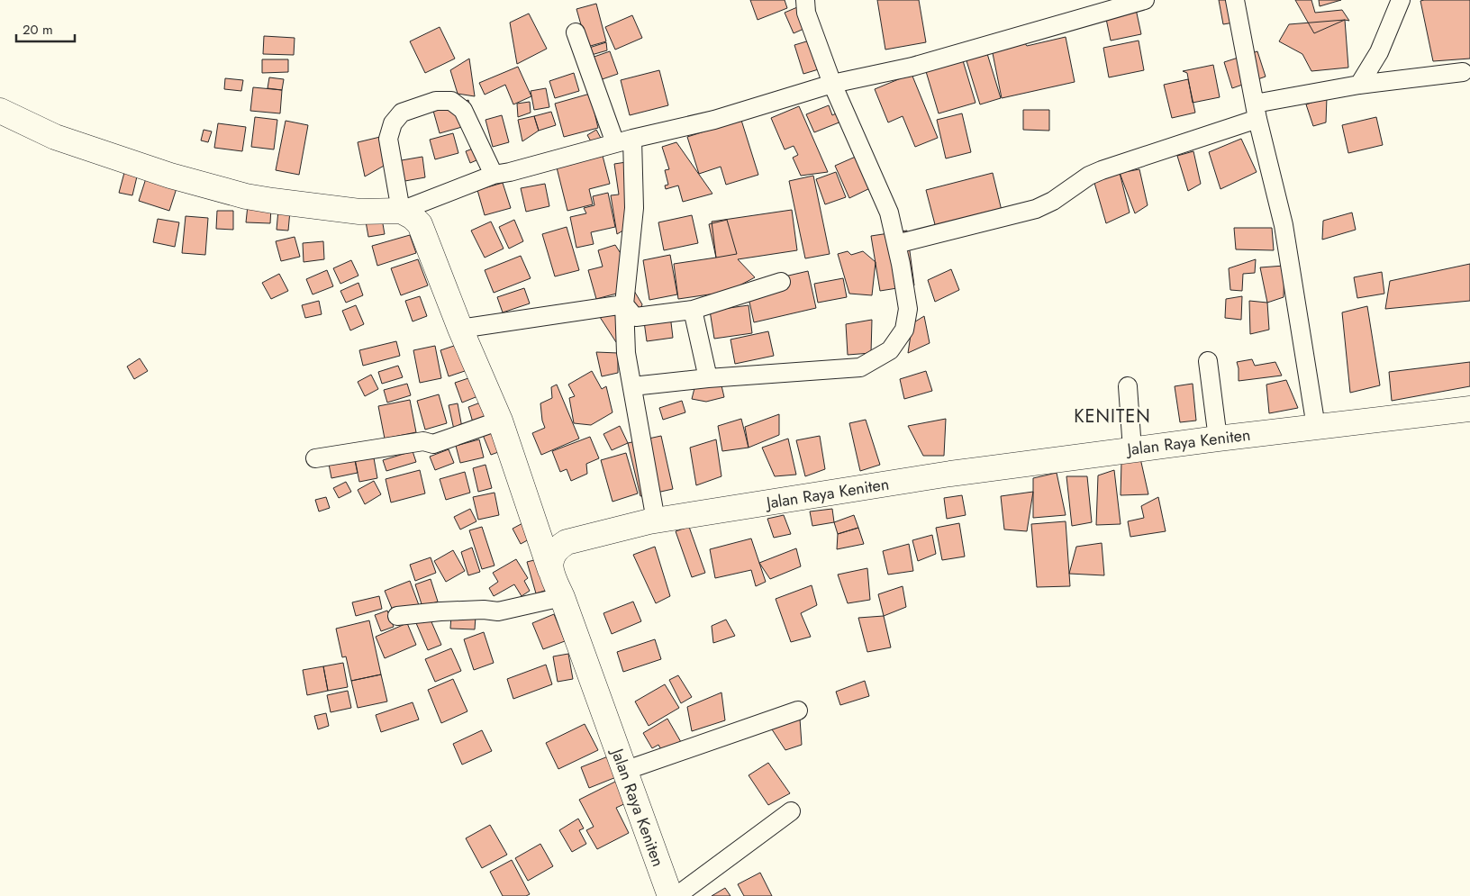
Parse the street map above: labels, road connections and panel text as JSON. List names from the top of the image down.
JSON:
{
  "streets": {
    "street": ["Jalan Raya Keniten"]
  },
  "districts": ["KENITEN"],
  "scale_bar": "20 m"
}
